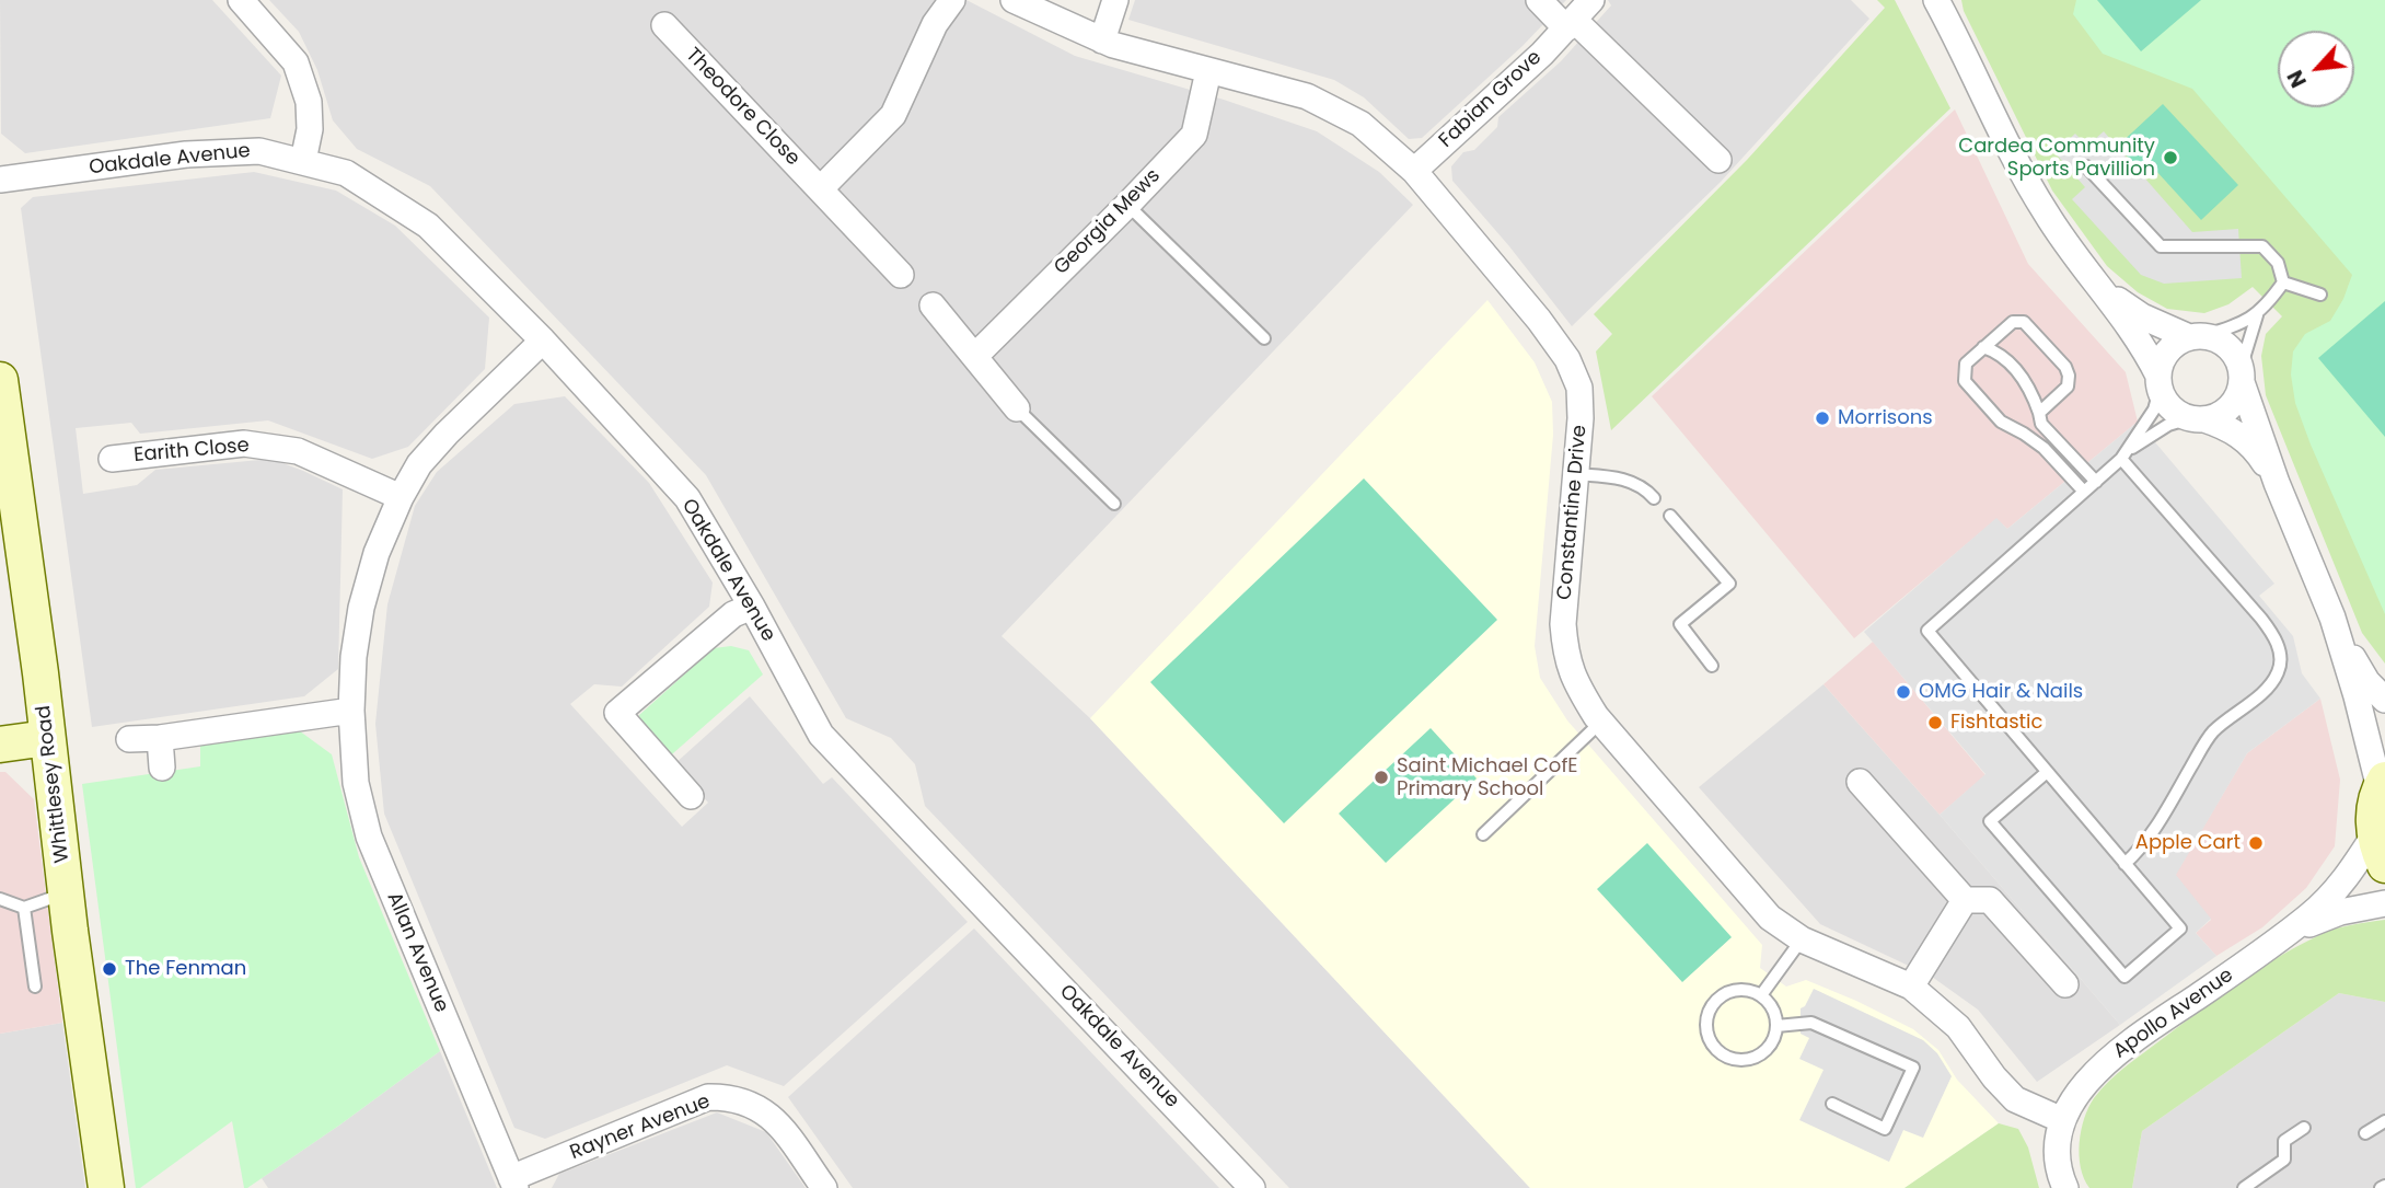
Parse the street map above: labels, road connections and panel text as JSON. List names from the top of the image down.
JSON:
{
  "streets": {
    "main road": ["Whittlesey Road"],
    "street": [
      "Fabian Grove",
      "Theodore Close",
      "Oakdale Avenue",
      "Georgia Mews",
      "Earith Close",
      "Constantine Drive",
      "Allan Avenue",
      "Apollo Avenue",
      "Rayner Avenue"
    ]
  },
  "crossings": [
    ["Fabian Grove", "Constantine Drive"],
    ["Oakdale Avenue", "Allan Avenue"],
    ["Georgia Mews", "Constantine Drive"],
    ["Earith Close", "Allan Avenue"],
    ["Constantine Drive", "Apollo Avenue"],
    ["Allan Avenue", "Rayner Avenue"]
  ],
  "places": [
    "Cardea Community Sports Pavillion",
    "Morrisons",
    "OMG Hair & Nails",
    "Fishtastic",
    "Saint Michael CofE Primary School",
    "Apple Cart",
    "The Fenman"
  ],
  "north": "bottom left"
}
